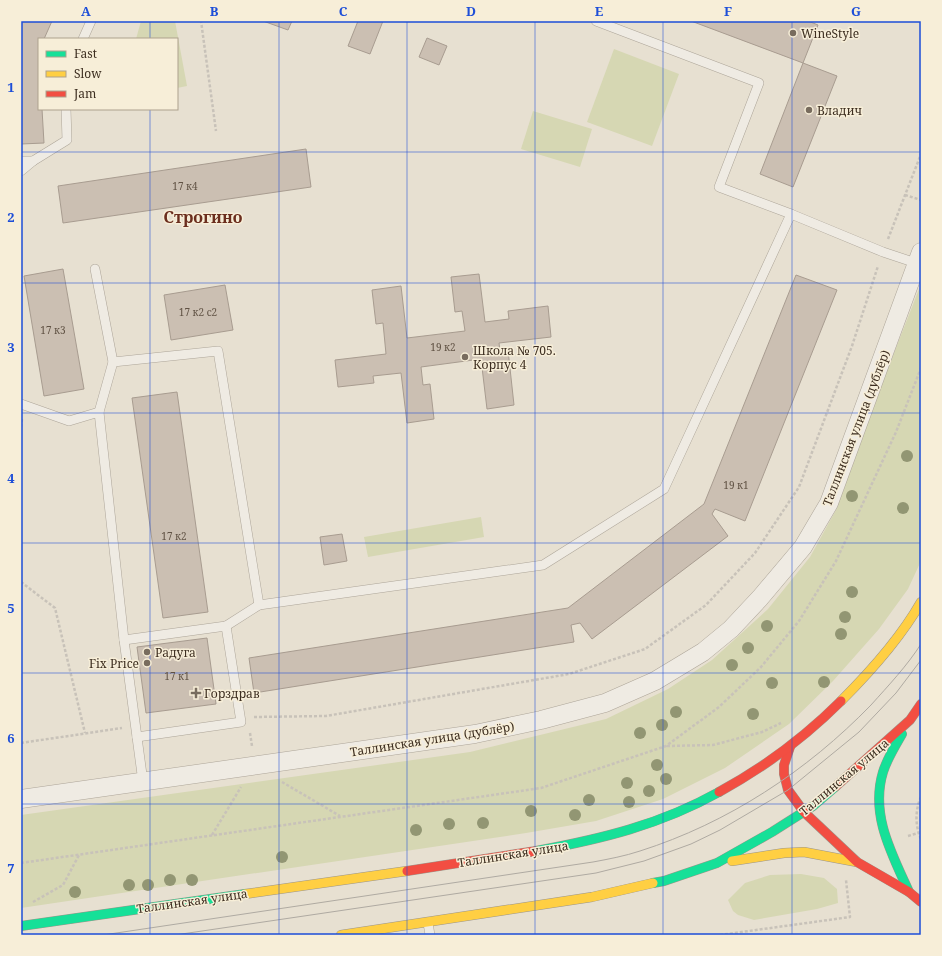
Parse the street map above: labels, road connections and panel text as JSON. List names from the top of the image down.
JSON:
{
  "streets": {
    "main road": ["Таллинская улица"],
    "street": ["Таллинская улица (дублёр)"]
  },
  "districts": ["Строгино"],
  "places": {
    "other": [
      "WineStyle",
      "Владич",
      "Школа № 705. Корпус 4",
      "Радуга",
      "Fix Price"
    ],
    "health": ["Горздрав"]
  },
  "house_numbers": [
    "17 к4",
    "17 к2 с2",
    "17 к3",
    "19 к2",
    "19 к1",
    "17 к2",
    "17 к1"
  ],
  "legend": ["Fast", "Slow", "Jam"],
  "grid": {
    "columns": [
      "A",
      "B",
      "C",
      "D",
      "E",
      "F",
      "G"
    ],
    "rows": [
      "1",
      "2",
      "3",
      "4",
      "5",
      "6",
      "7"
    ]
  }
}
